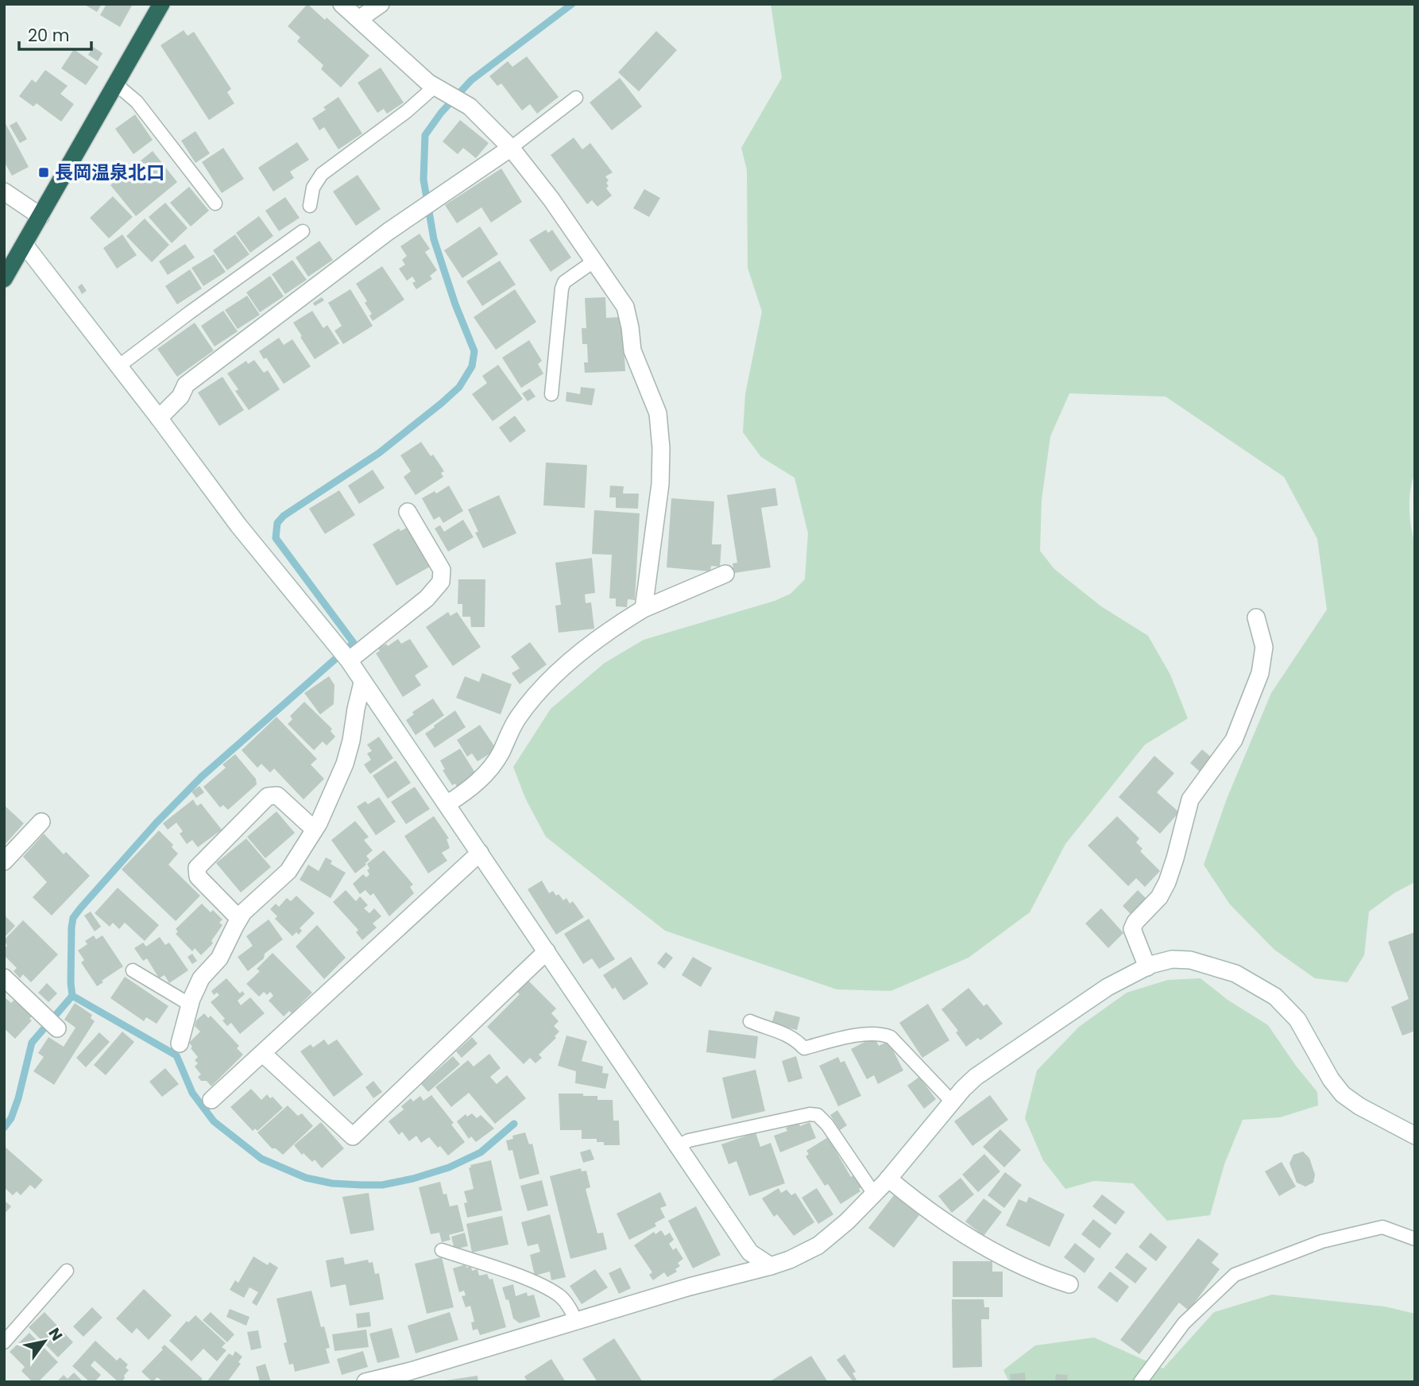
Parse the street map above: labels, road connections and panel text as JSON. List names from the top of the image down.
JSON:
{
  "places": {
    "transit": ["長岡温泉北口"]
  },
  "scale_bar": "20 m",
  "north": "top right"
}
